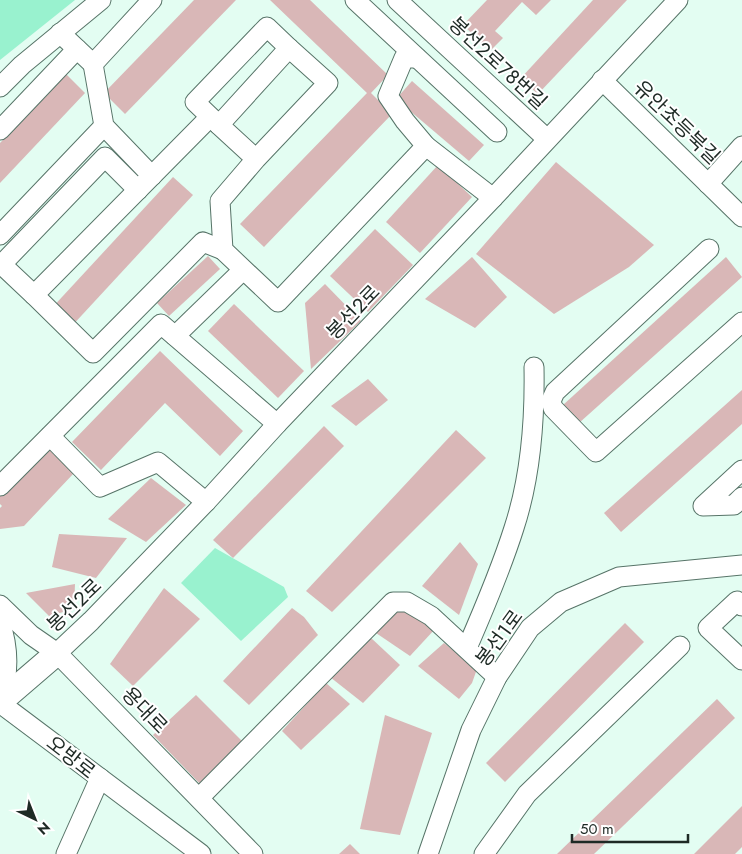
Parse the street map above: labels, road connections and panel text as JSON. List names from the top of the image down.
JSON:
{
  "streets": {
    "street": [
      "봉선2로78번길",
      "유안초등북길",
      "봉선2로",
      "봉선1로",
      "용대로",
      "오방로"
    ]
  },
  "crossings": [
    ["봉선2로78번길", "봉선2로"],
    ["유안초등북길", "봉선2로"],
    ["봉선2로", "용대로"]
  ],
  "scale_bar": "50 m",
  "north": "bottom right"
}
